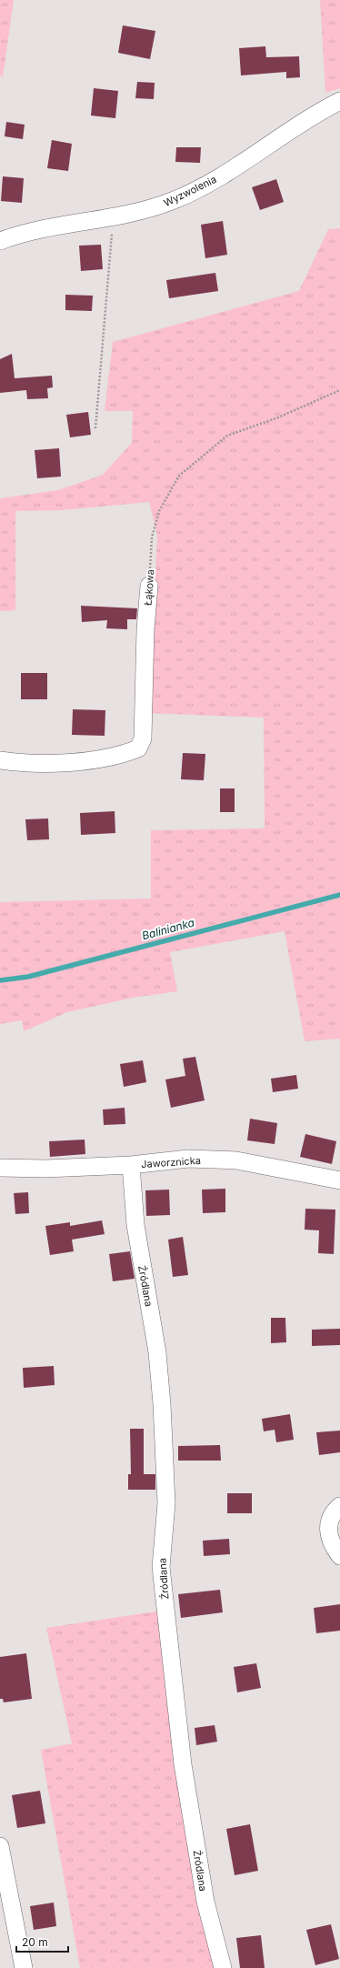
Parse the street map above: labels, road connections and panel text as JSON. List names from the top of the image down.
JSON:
{
  "streets": {
    "street": [
      "Wyzwolenia",
      "Łąkowa",
      "Jaworznicka",
      "Źródlana"
    ]
  },
  "crossings": [
    ["Jaworznicka", "Źródlana"]
  ],
  "water": ["Balinianka"],
  "scale_bar": "20 m"
}
